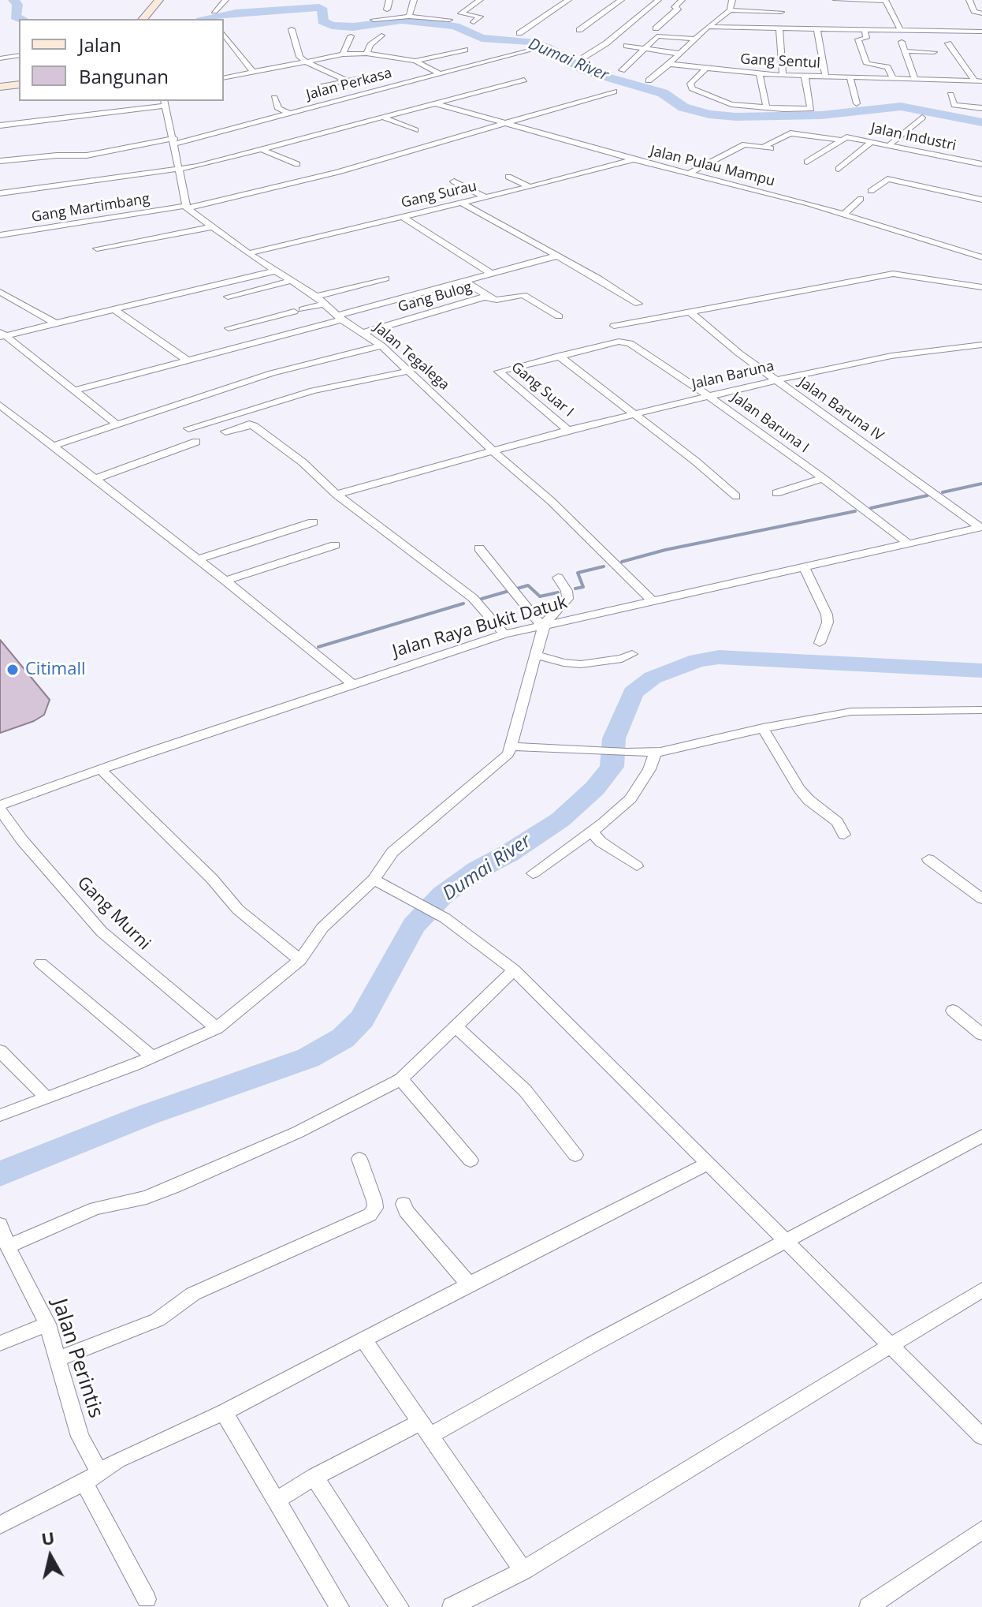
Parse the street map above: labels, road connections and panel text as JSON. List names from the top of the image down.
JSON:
{
  "streets": {
    "street": [
      "Gang Sentul",
      "Jalan Perkasa",
      "Jalan Industri",
      "Jalan Pulau Mampu",
      "Gang Surau",
      "Gang Martimbang",
      "Gang Bulog",
      "Jalan Tegalega",
      "Jalan Baruna",
      "Gang Suar I",
      "Jalan Baruna IV",
      "Jalan Baruna I",
      "Jalan Raya Bukit Datuk",
      "Gang Murni",
      "Jalan Perintis"
    ]
  },
  "crossings": [
    ["Jalan Industri", "Jalan Pulau Mampu"],
    ["Jalan Pulau Mampu", "Gang Surau"],
    ["Jalan Pulau Mampu", "Gang Martimbang"],
    ["Gang Surau", "Jalan Tegalega"],
    ["Gang Martimbang", "Jalan Tegalega"],
    ["Gang Bulog", "Jalan Tegalega"],
    ["Jalan Tegalega", "Jalan Baruna"],
    ["Jalan Tegalega", "Jalan Raya Bukit Datuk"],
    ["Jalan Baruna", "Gang Suar I"],
    ["Jalan Baruna", "Jalan Baruna IV"],
    ["Jalan Baruna", "Jalan Baruna I"],
    ["Gang Suar I", "Jalan Baruna I"],
    ["Jalan Baruna IV", "Jalan Raya Bukit Datuk"],
    ["Jalan Baruna I", "Jalan Raya Bukit Datuk"],
    ["Jalan Raya Bukit Datuk", "Gang Murni"]
  ],
  "water": ["Dumai River"],
  "places": ["Citimall"],
  "legend": ["Jalan", "Bangunan"],
  "north": "top"
}
